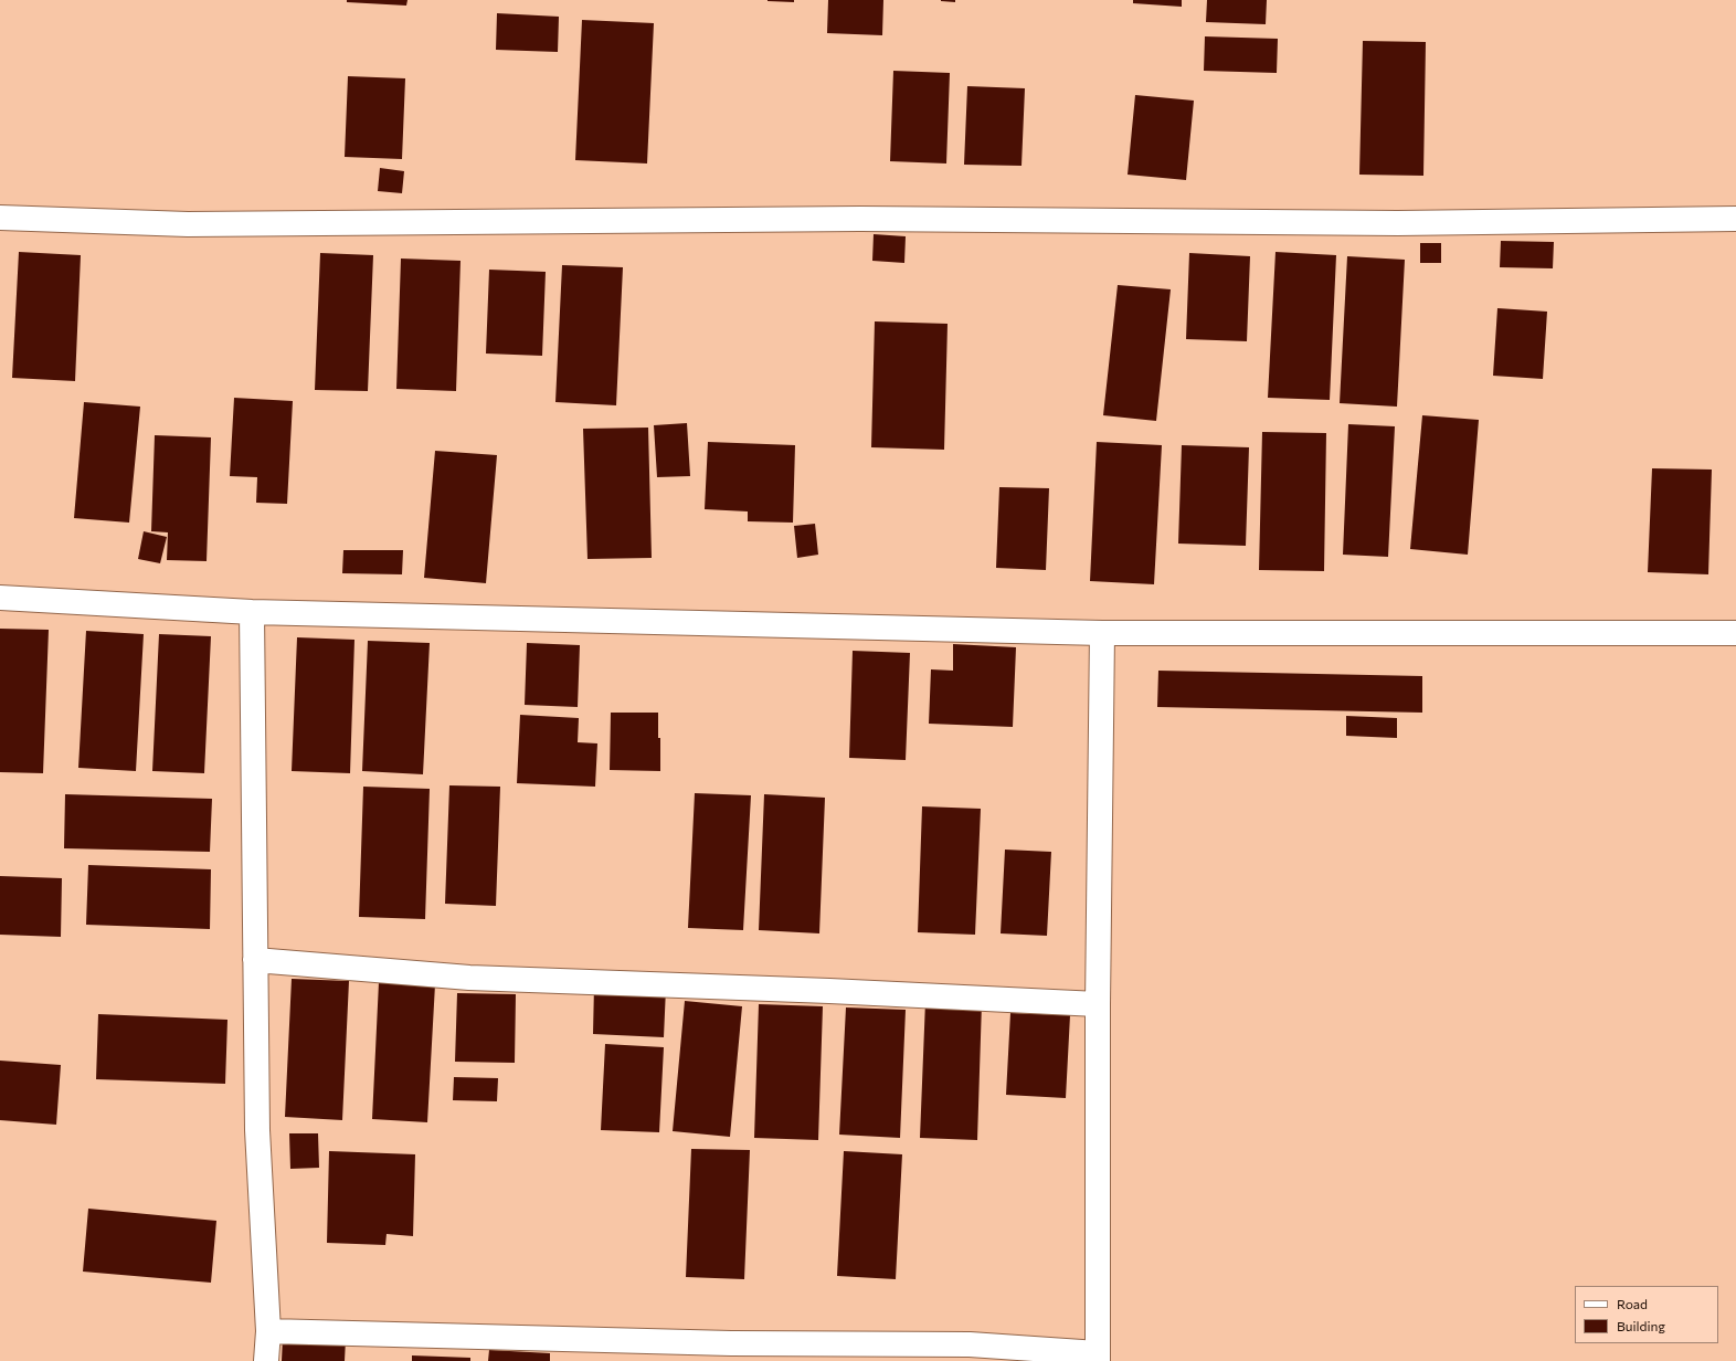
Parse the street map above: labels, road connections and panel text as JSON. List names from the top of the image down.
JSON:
{
  "legend": ["Road", "Building"]
}
